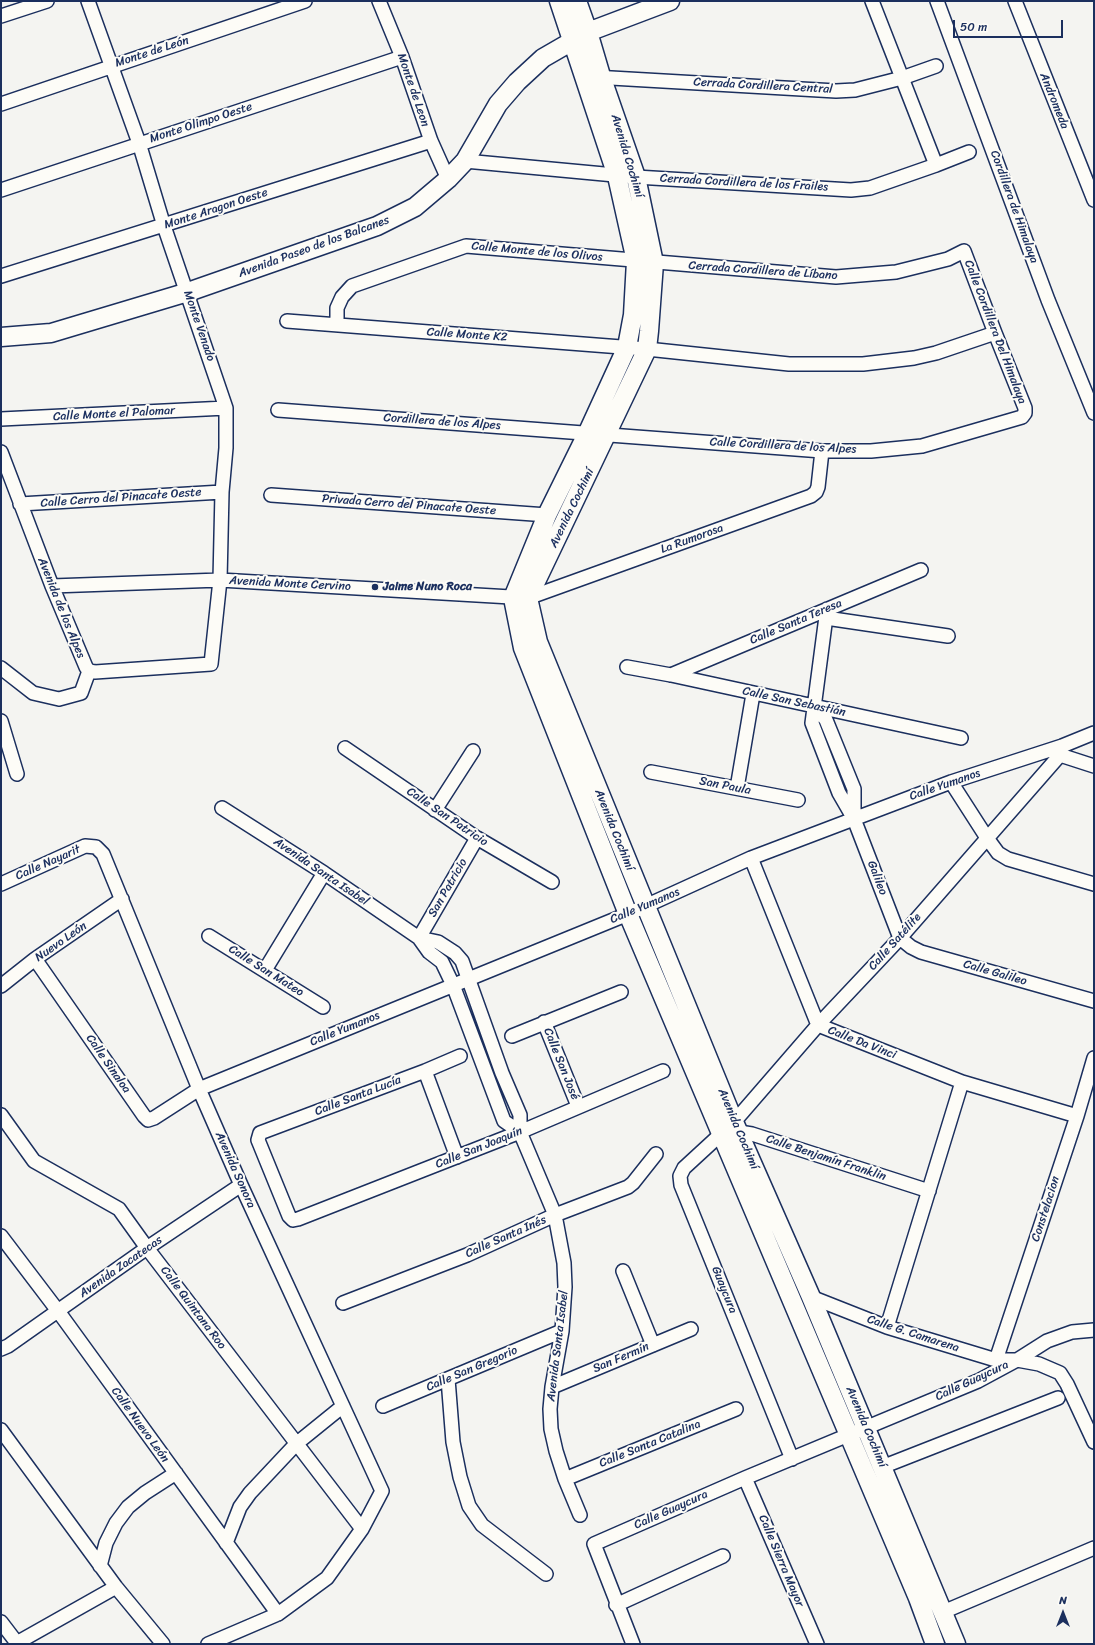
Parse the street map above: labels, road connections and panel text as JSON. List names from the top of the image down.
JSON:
{
  "streets": {
    "street": [
      "Monte de León",
      "Cerrada Cordillera Central",
      "Monte de Leon",
      "Andromeda",
      "Monte Olimpo Oeste",
      "Avenida Cochimí",
      "Cerrada Cordillera de los Frailes",
      "Cordillera de Himalaya",
      "Monte Aragon Oeste",
      "Avenida Paseo de los Balcanes",
      "Calle Monte de los Olivos",
      "Cerrada Cordillera de Líbano",
      "Monte Venado",
      "Calle Cordillera Del Himalaya",
      "Calle Monte K2",
      "Calle Monte el Palomar",
      "Cordillera de los Alpes",
      "Calle Cordillera de los Alpes",
      "Calle Cerro del Pinacate Oeste",
      "Privada Cerro del Pinacate Oeste",
      "La Rumorosa",
      "Avenida Monte Cervino",
      "Avenida de los Alpes",
      "Calle Santa Teresa",
      "Calle San Sebastián",
      "Calle Yumanos",
      "San Paula",
      "Calle San Patricio",
      "Calle Nayarit",
      "Avenida Santa Isabel",
      "Galileo",
      "San Patricio",
      "Nuevo León",
      "Calle Satélite",
      "Calle San Mateo",
      "Calle Galileo",
      "Calle Da Vinci",
      "Calle Sinaloa",
      "Calle San José",
      "Calle Santa Lucía",
      "Calle San Joaquín",
      "Calle Benjamín Franklin",
      "Avenida Sonora",
      "Constelacion",
      "Calle Santa Inés",
      "Avenida Zacatecas",
      "Guaycura",
      "Calle Quintana Roo",
      "Calle G. Camarena",
      "San Fermín",
      "Calle San Gregorio",
      "Calle Guaycura",
      "Calle Nuevo León",
      "Calle Santa Catalina",
      "Calle Sierra Mayor"
    ]
  },
  "crossings": [
    ["Monte de León", "Monte Venado"],
    ["Cerrada Cordillera Central", "Avenida Cochimí"],
    ["Monte de Leon", "Monte Olimpo Oeste"],
    ["Monte de Leon", "Monte Aragon Oeste"],
    ["Monte de Leon", "Avenida Paseo de los Balcanes"],
    ["Monte Olimpo Oeste", "Monte Venado"],
    ["Avenida Cochimí", "Cerrada Cordillera de los Frailes"],
    ["Avenida Cochimí", "Avenida Paseo de los Balcanes"],
    ["Avenida Cochimí", "Calle Monte de los Olivos"],
    ["Avenida Cochimí", "Cerrada Cordillera de Líbano"],
    ["Avenida Cochimí", "Calle Monte K2"],
    ["Avenida Cochimí", "Cordillera de los Alpes"],
    ["Avenida Cochimí", "Calle Cordillera de los Alpes"],
    ["Avenida Cochimí", "Privada Cerro del Pinacate Oeste"],
    ["Avenida Cochimí", "La Rumorosa"],
    ["Avenida Cochimí", "Avenida Monte Cervino"],
    ["Avenida Cochimí", "Calle Yumanos"],
    ["Avenida Cochimí", "Calle Satélite"],
    ["Avenida Cochimí", "Calle Benjamín Franklin"],
    ["Avenida Cochimí", "Guaycura"],
    ["Avenida Cochimí", "Calle G. Camarena"],
    ["Avenida Cochimí", "Calle Guaycura"],
    ["Cerrada Cordillera de los Frailes", "Avenida Paseo de los Balcanes"],
    ["Monte Aragon Oeste", "Monte Venado"],
    ["Avenida Paseo de los Balcanes", "Monte Venado"],
    ["Calle Monte de los Olivos", "Cerrada Cordillera de Líbano"],
    ["Calle Monte de los Olivos", "Calle Monte K2"],
    ["Cerrada Cordillera de Líbano", "Calle Cordillera Del Himalaya"],
    ["Monte Venado", "Calle Monte el Palomar"],
    ["Monte Venado", "Calle Cerro del Pinacate Oeste"],
    ["Monte Venado", "Avenida Monte Cervino"],
    ["Monte Venado", "Avenida de los Alpes"],
    ["Calle Cordillera Del Himalaya", "Calle Monte K2"],
    ["Calle Cordillera Del Himalaya", "Calle Cordillera de los Alpes"],
    ["Cordillera de los Alpes", "Calle Cordillera de los Alpes"],
    ["Calle Cordillera de los Alpes", "La Rumorosa"],
    ["Calle Cerro del Pinacate Oeste", "Avenida de los Alpes"],
    ["La Rumorosa", "Avenida Monte Cervino"],
    ["Avenida Monte Cervino", "Avenida de los Alpes"],
    ["Calle Santa Teresa", "Calle San Sebastián"],
    ["Calle San Sebastián", "Galileo"],
    ["Calle Yumanos", "Avenida Santa Isabel"],
    ["Calle Yumanos", "Galileo"],
    ["Calle Yumanos", "Calle Satélite"],
    ["Calle Yumanos", "Calle Da Vinci"],
    ["Calle Yumanos", "Calle Sinaloa"],
    ["Calle Yumanos", "Avenida Sonora"],
    ["Calle San Patricio", "San Patricio"],
    ["Calle Nayarit", "Avenida Sonora"],
    ["Avenida Santa Isabel", "San Patricio"],
    ["Avenida Santa Isabel", "Calle San Joaquín"],
    ["Avenida Santa Isabel", "Calle Santa Inés"],
    ["Avenida Santa Isabel", "San Fermín"],
    ["Avenida Santa Isabel", "Calle San Gregorio"],
    ["Avenida Santa Isabel", "Calle Santa Catalina"],
    ["Galileo", "Calle Satélite"],
    ["Galileo", "Calle Galileo"],
    ["Nuevo León", "Calle Sinaloa"],
    ["Nuevo León", "Avenida Sonora"],
    ["Calle Satélite", "Calle Galileo"],
    ["Calle Satélite", "Calle Da Vinci"],
    ["Calle Satélite", "Calle Benjamín Franklin"],
    ["Calle Satélite", "Guaycura"],
    ["Calle Da Vinci", "Constelacion"],
    ["Calle Sinaloa", "Avenida Sonora"],
    ["Calle San José", "Calle San Joaquín"],
    ["Calle Santa Lucía", "Calle San Joaquín"],
    ["Calle Benjamín Franklin", "Guaycura"],
    ["Avenida Sonora", "Avenida Zacatecas"],
    ["Avenida Sonora", "Calle Quintana Roo"],
    ["Constelacion", "Calle G. Camarena"],
    ["Avenida Zacatecas", "Calle Quintana Roo"],
    ["Avenida Zacatecas", "Calle Nuevo León"],
    ["Guaycura", "Calle Guaycura"],
    ["Calle G. Camarena", "Calle Guaycura"],
    ["Calle Guaycura", "Calle Sierra Mayor"]
  ],
  "places": ["Jaime Nuno Roca"],
  "scale_bar": "50 m",
  "north": "top"
}
